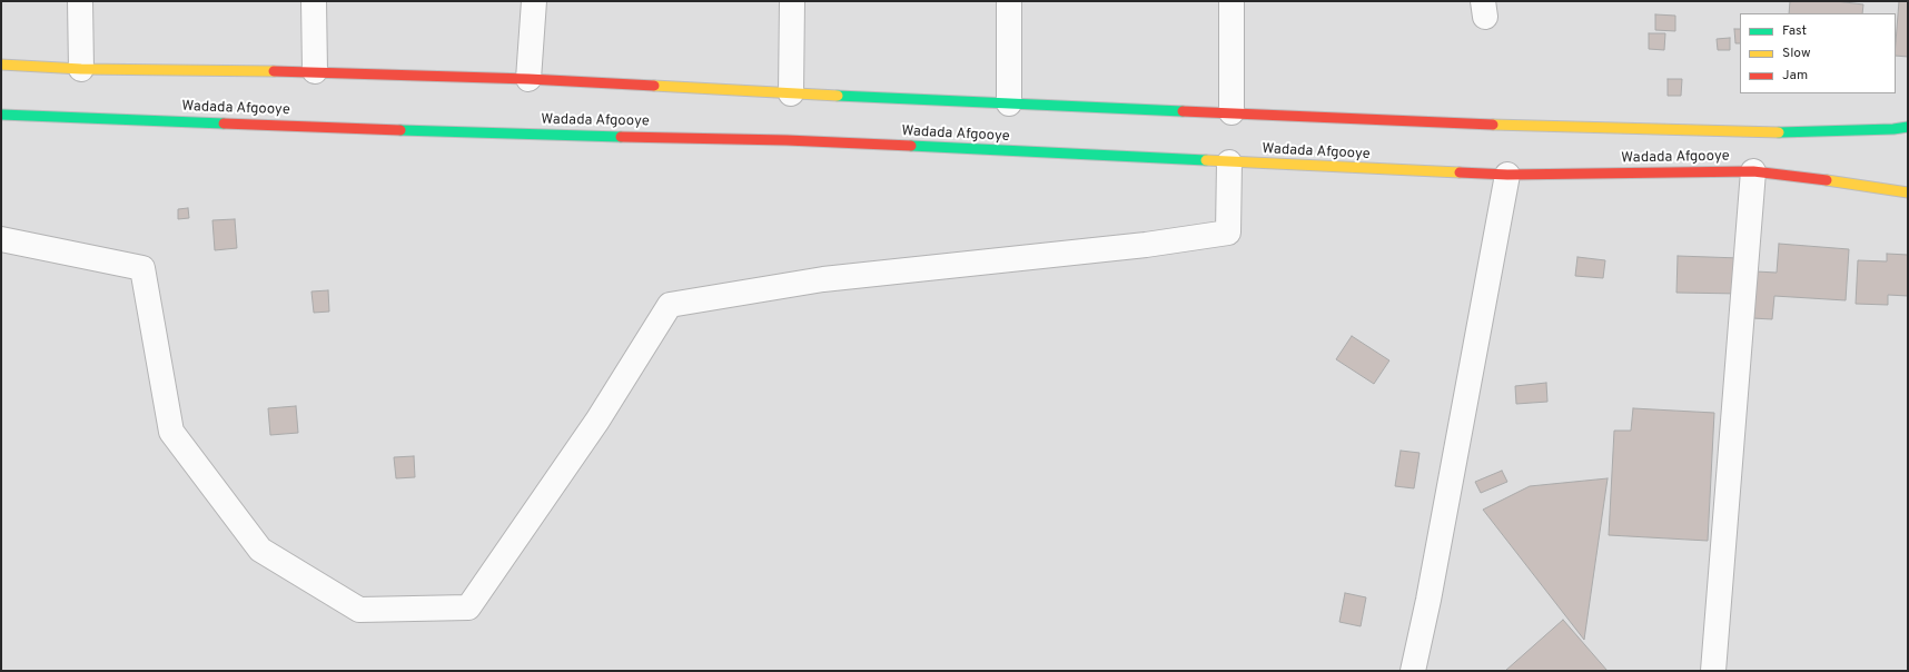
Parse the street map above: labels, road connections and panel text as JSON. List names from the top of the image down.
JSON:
{
  "streets": {
    "highway": ["Wadada Afgooye"]
  },
  "legend": ["Fast", "Slow", "Jam"]
}
